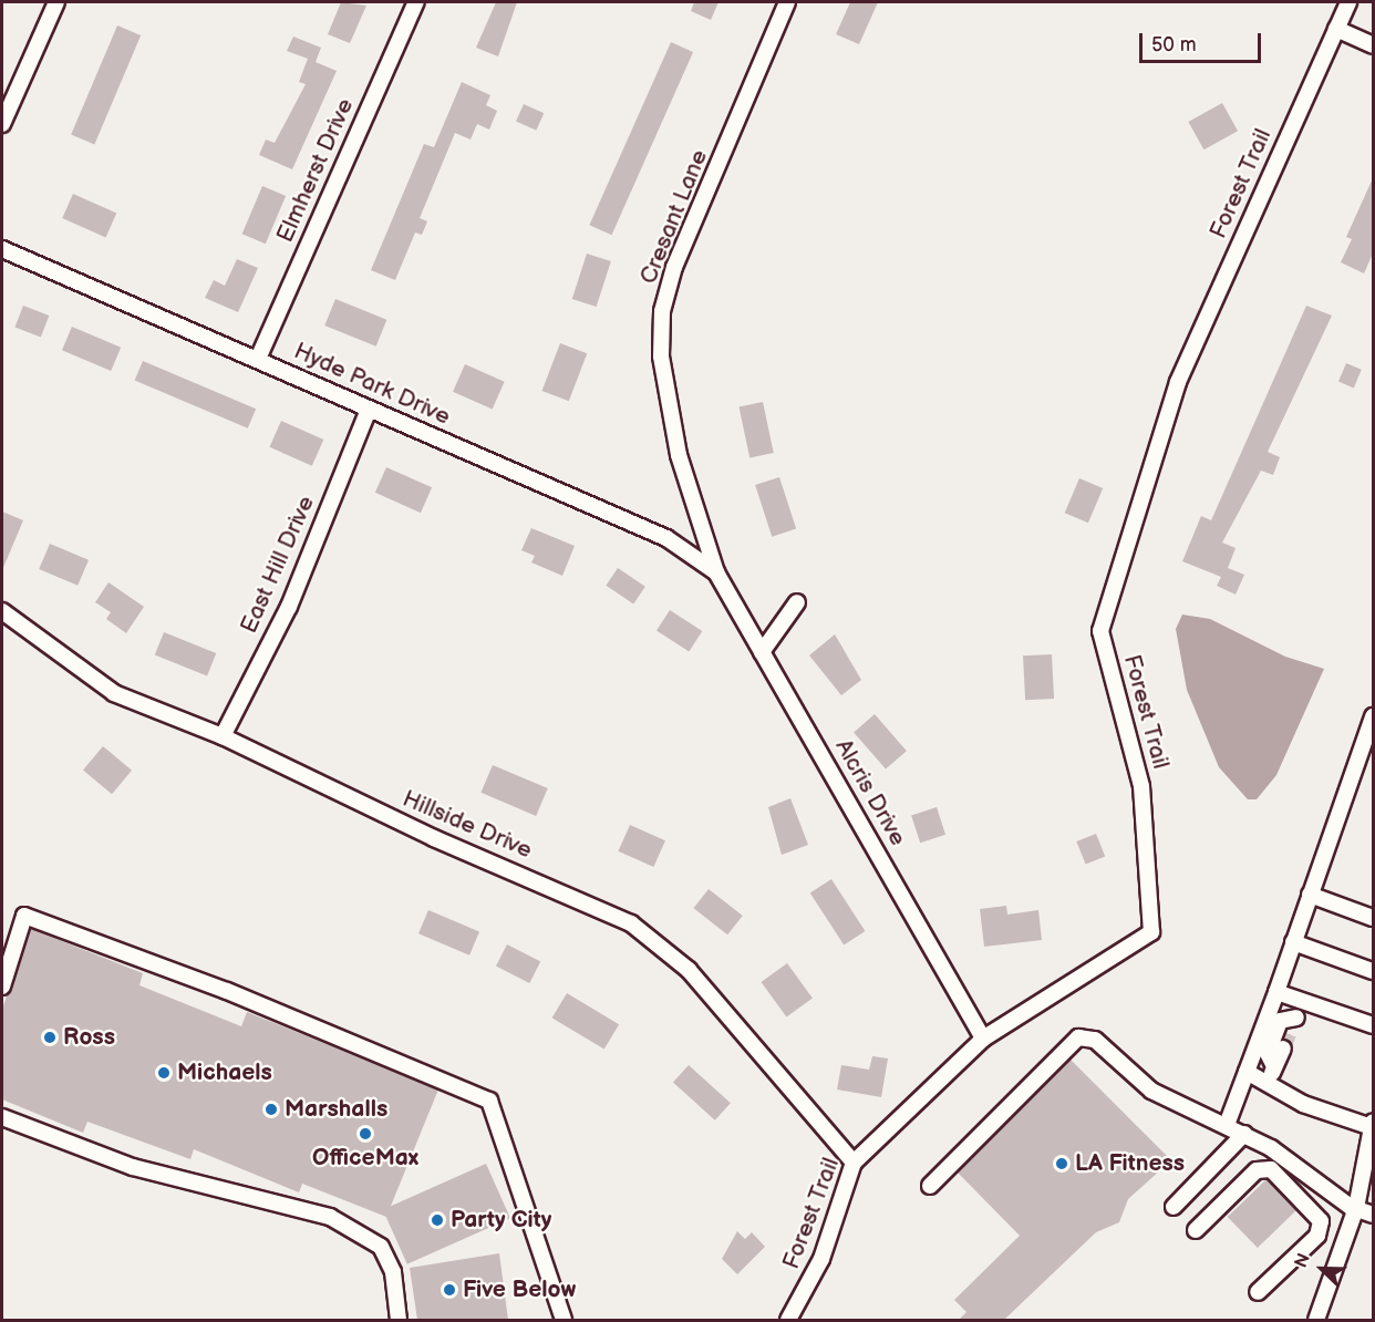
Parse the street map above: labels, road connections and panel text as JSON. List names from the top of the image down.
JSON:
{
  "streets": {
    "street": [
      "Elmherst Drive",
      "Forest Trail",
      "Cresant Lane",
      "Hyde Park Drive",
      "East Hill Drive",
      "Alcris Drive",
      "Hillside Drive"
    ]
  },
  "crossings": [
    ["Elmherst Drive", "Hyde Park Drive"],
    ["Forest Trail", "Alcris Drive"],
    ["Forest Trail", "Hillside Drive"],
    ["Cresant Lane", "Hyde Park Drive"],
    ["Cresant Lane", "Alcris Drive"],
    ["Hyde Park Drive", "East Hill Drive"],
    ["Hyde Park Drive", "Alcris Drive"],
    ["East Hill Drive", "Hillside Drive"]
  ],
  "places": [
    "Ross",
    "Michaels",
    "Marshalls",
    "OfficeMax",
    "LA Fitness",
    "Party City",
    "Five Below"
  ],
  "scale_bar": "50 m",
  "north": "top left"
}
